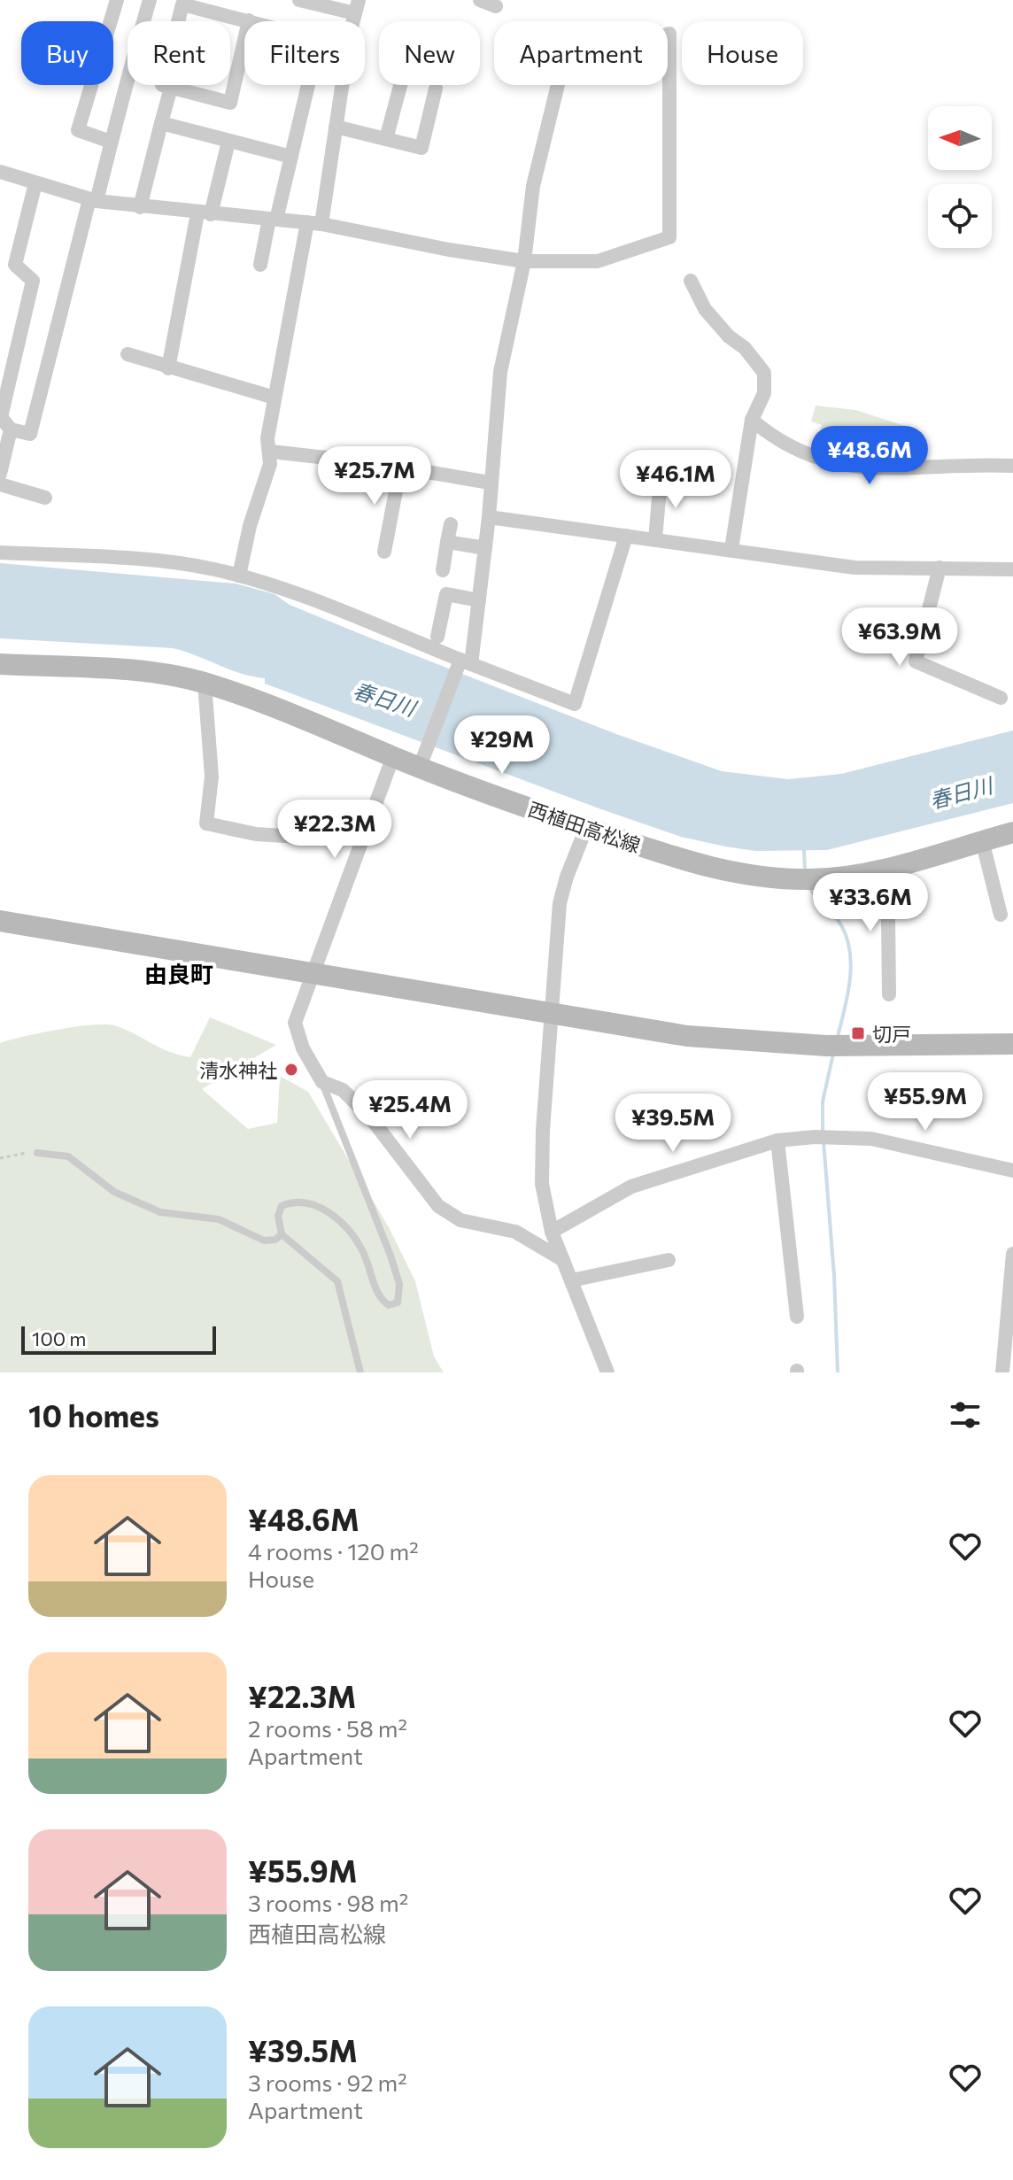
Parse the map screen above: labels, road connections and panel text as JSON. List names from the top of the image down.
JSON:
{
  "streets": {
    "main road": ["西植田高松線"]
  },
  "districts": ["由良町"],
  "water": ["春日川"],
  "places": {
    "transit": ["切戸"],
    "other": ["清水神社"]
  },
  "scale_bar": "100 m",
  "north": "left",
  "page": {
    "chip": [
      "Buy",
      "Rent",
      "Filters",
      "New",
      "Apartment",
      "House"
    ],
    "price": [
      "¥48.6M",
      "¥25.7M",
      "¥46.1M",
      "¥63.9M",
      "¥29M",
      "¥22.3M",
      "¥33.6M",
      "¥55.9M",
      "¥25.4M",
      "¥39.5M"
    ],
    "scale": "100 m",
    "heading": "10 homes",
    "list": [
      {
        "name": "¥48.6M",
        "note": "4 rooms · 120 m² · House"
      },
      {
        "name": "¥22.3M",
        "note": "2 rooms · 58 m² · Apartment"
      },
      {
        "name": "¥55.9M",
        "note": "3 rooms · 98 m² · 西植田高松線"
      },
      {
        "name": "¥39.5M",
        "note": "3 rooms · 92 m² · Apartment"
      }
    ]
  }
}
